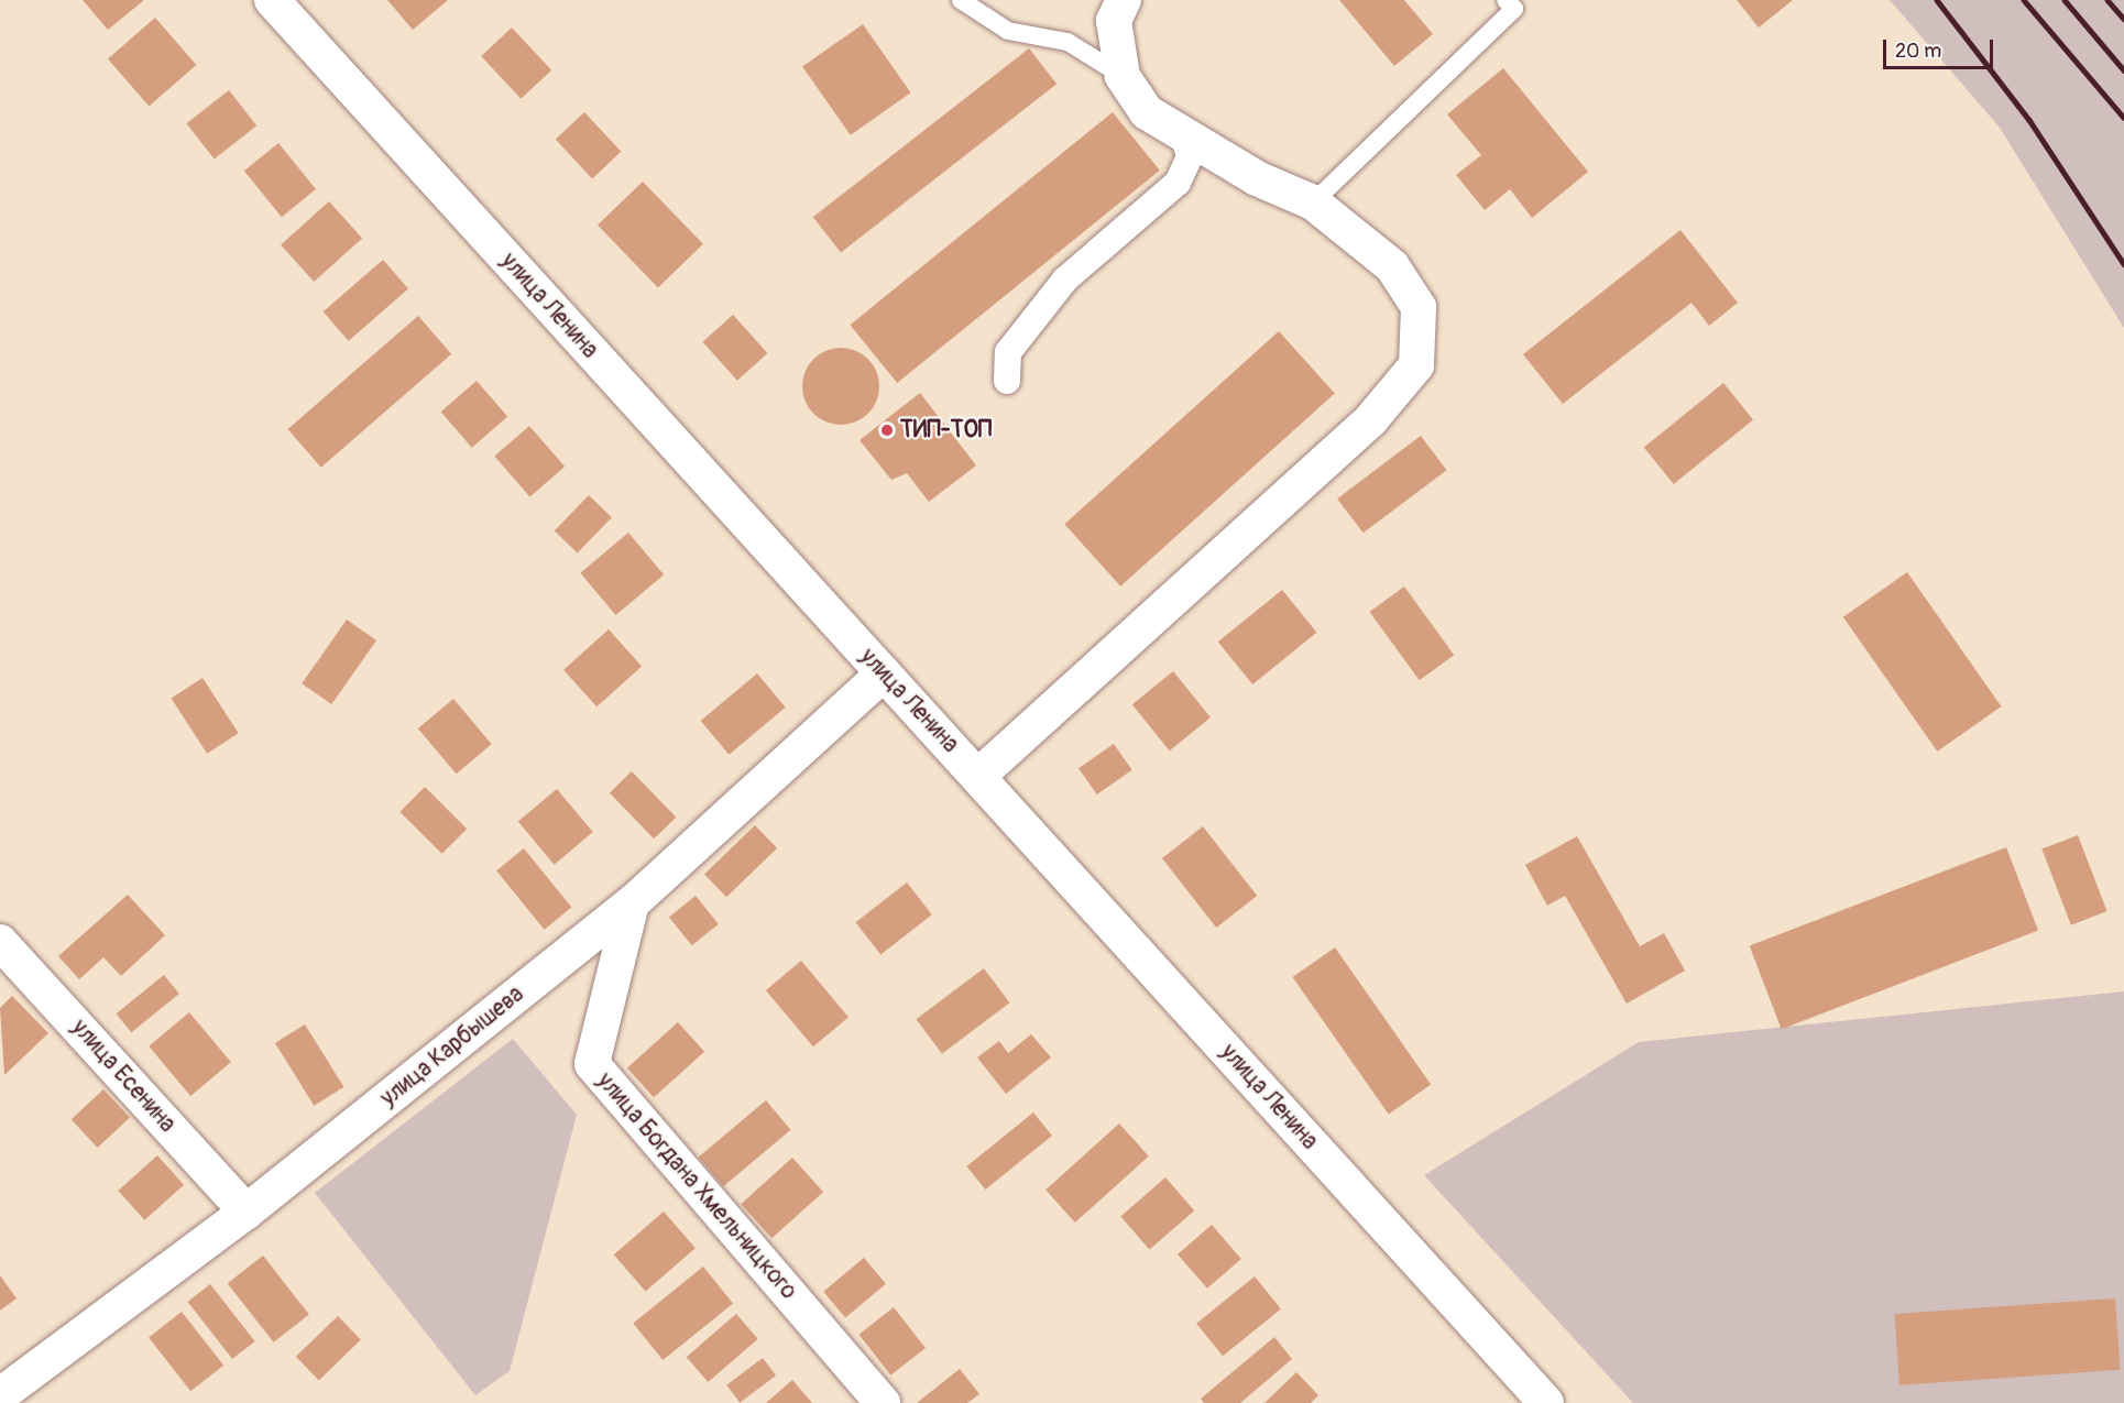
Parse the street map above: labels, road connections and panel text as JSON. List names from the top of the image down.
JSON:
{
  "streets": {
    "street": [
      "улица Ленина",
      "улица Карбышева",
      "улица Есенина",
      "улица Богдана Хмельницкого"
    ]
  },
  "crossings": [
    ["улица Ленина", "улица Карбышева"],
    ["улица Карбышева", "улица Есенина"],
    ["улица Карбышева", "улица Богдана Хмельницкого"]
  ],
  "places": ["ТИП-ТОП"],
  "scale_bar": "20 m"
}
